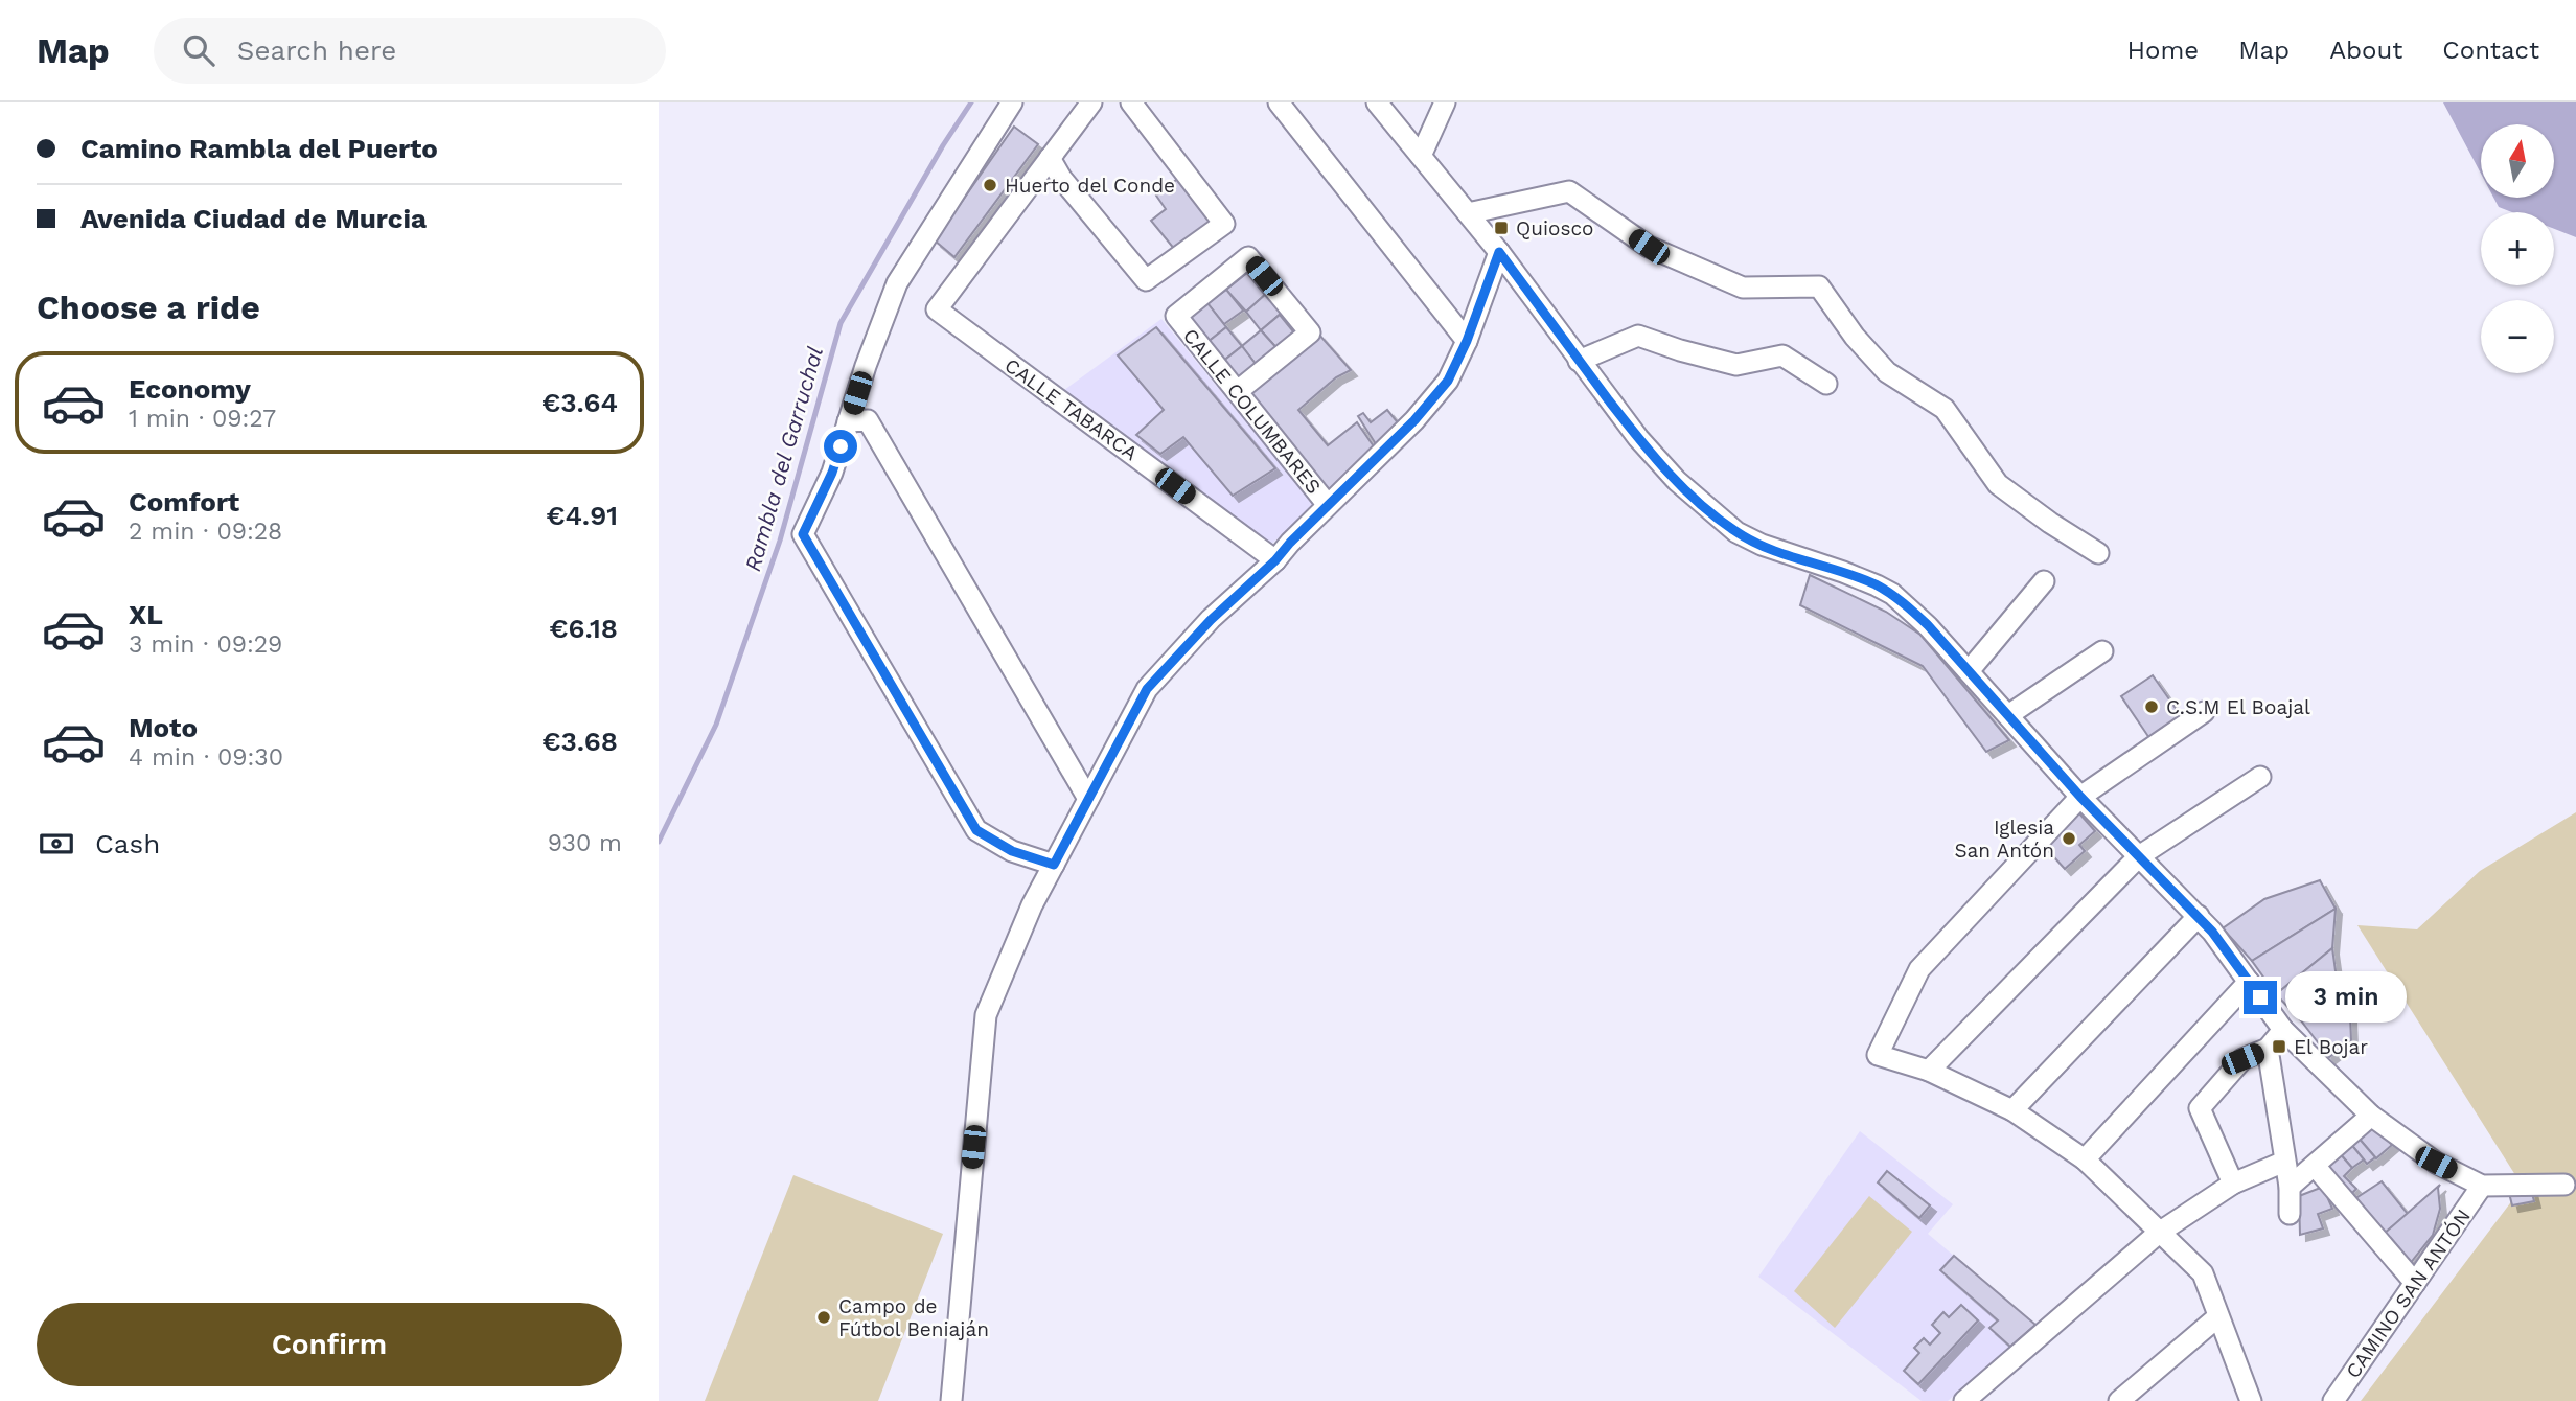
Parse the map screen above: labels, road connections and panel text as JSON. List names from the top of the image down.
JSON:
{
  "streets": {
    "street": ["CALLE TABARCA", "CALLE COLUMBARES", "CAMINO SAN ANTÓN"]
  },
  "water": ["Rambla del Garruchal"],
  "places": {
    "other": [
      "Huerto del Conde",
      "C.S.M El Boajal",
      "Iglesia San Antón",
      "Campo de Fútbol Beniaján"
    ],
    "transit": ["Quiosco", "El Bojar"]
  },
  "north": "top",
  "page": {
    "header": "Map",
    "search": "Search here",
    "nav": [
      "Home",
      "Map",
      "About",
      "Contact"
    ],
    "banner": ["Camino Rambla del Puerto", "Avenida Ciudad de Murcia"],
    "map_buttons": ["+", "−"],
    "heading": "Choose a ride",
    "list": [
      {
        "name": "Economy",
        "note": "1 min · 09:27",
        "value": "€3.64"
      },
      {
        "name": "Comfort",
        "note": "2 min · 09:28",
        "value": "€4.91"
      },
      {
        "name": "XL",
        "note": "3 min · 09:29",
        "value": "€6.18"
      },
      {
        "name": "Moto",
        "note": "4 min · 09:30",
        "value": "€3.68"
      }
    ],
    "pay": ["Cash", "930 m"],
    "bubble": "3 min",
    "buttons": "Confirm"
  }
}
